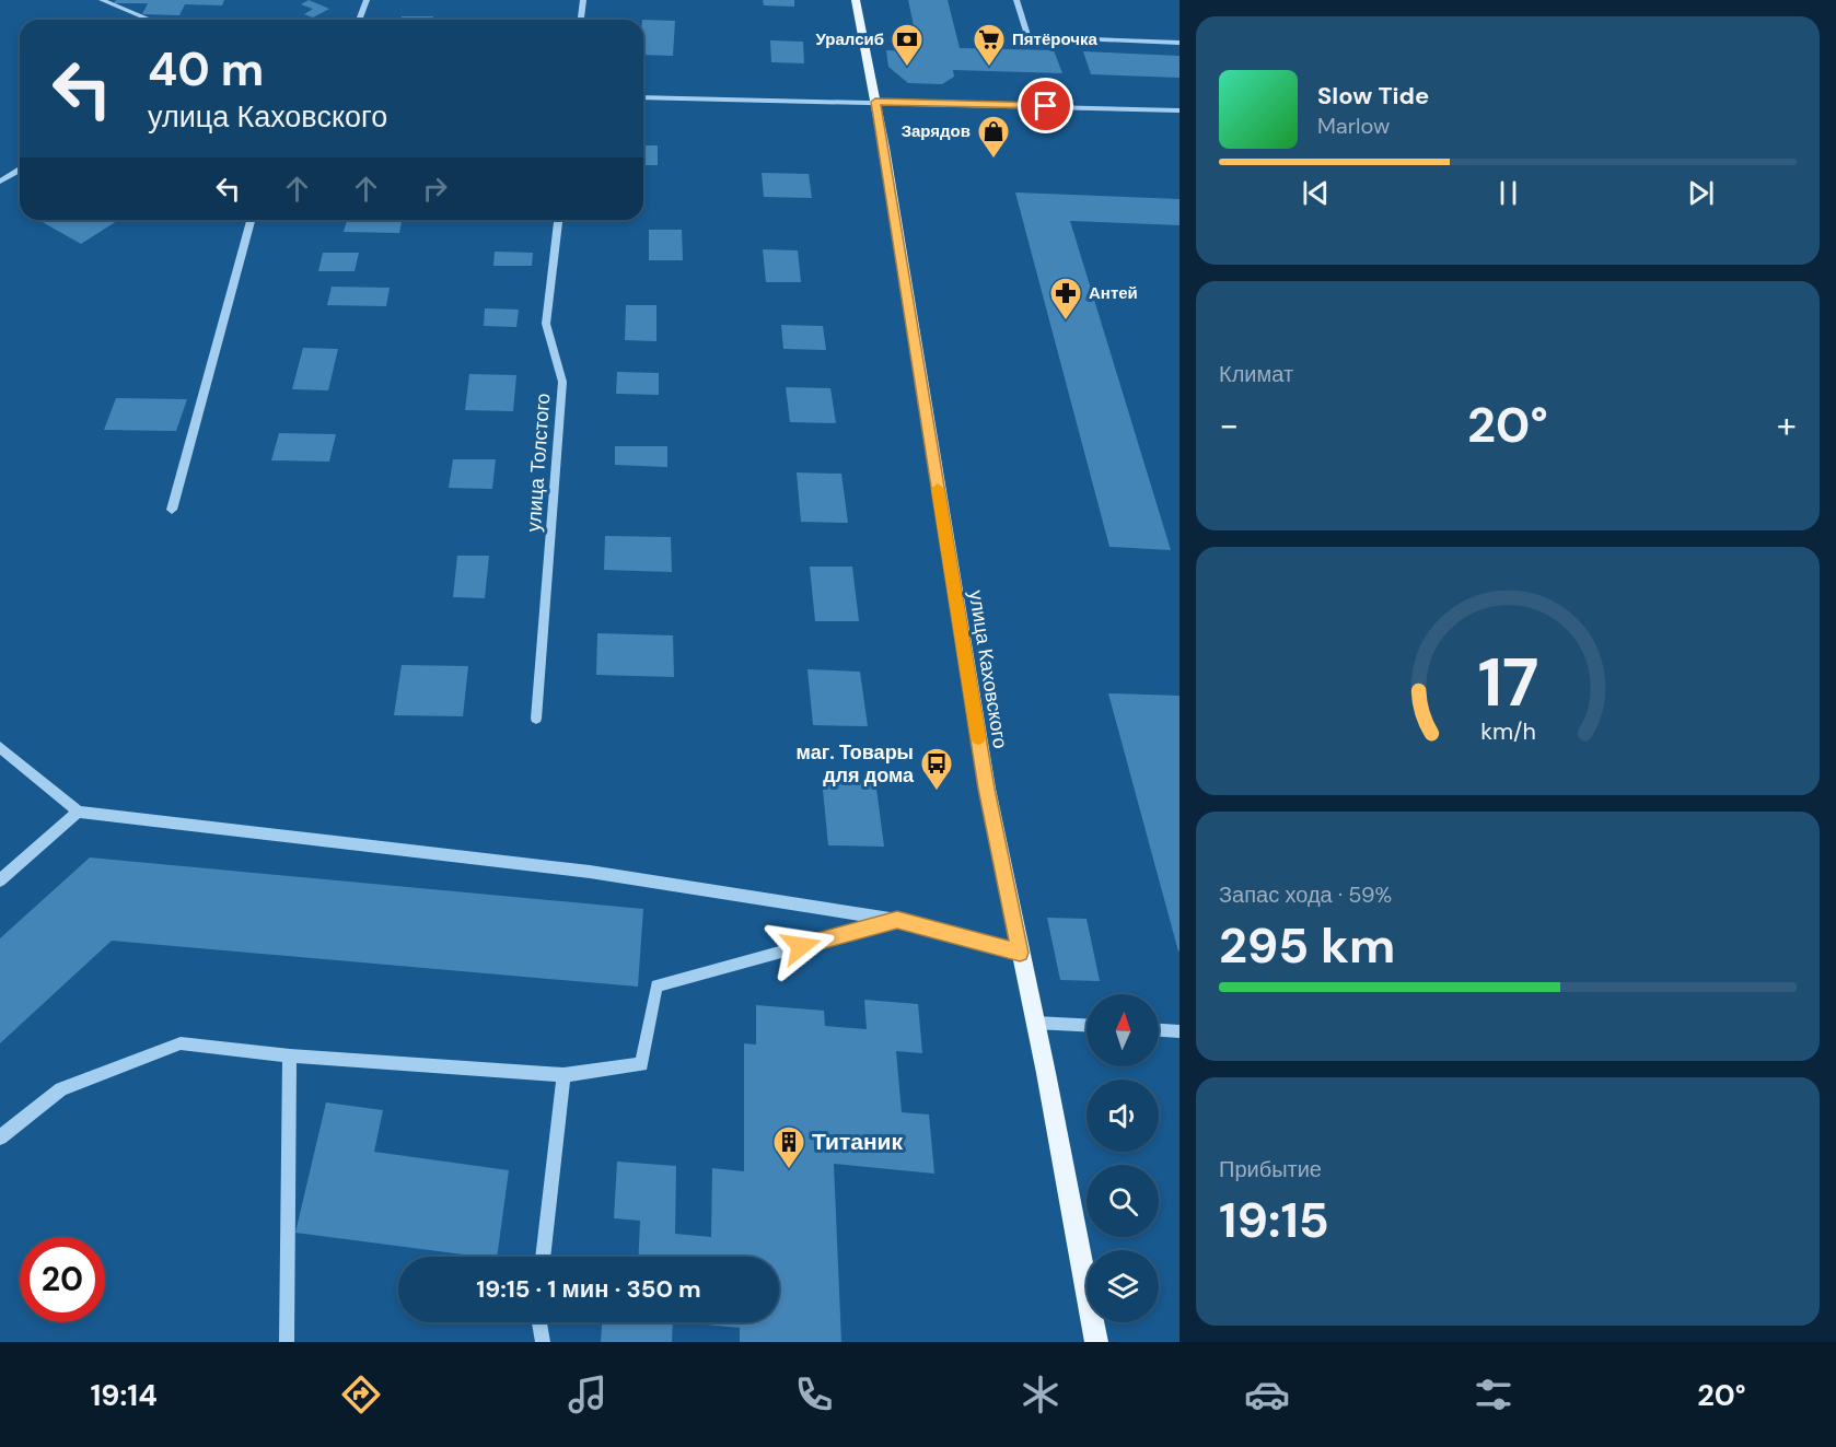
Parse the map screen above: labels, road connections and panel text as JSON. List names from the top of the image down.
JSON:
{
  "streets": {
    "main road": ["улица Каховского"],
    "street": ["улица Толстого"]
  },
  "places": {
    "bank": ["Уралсиб"],
    "supermarket": ["Пятёрочка"],
    "shop": ["Зарядов"],
    "pharmacy": ["Антей"],
    "bus stop": ["маг. Товары для дома"],
    "building": ["Титаник"]
  },
  "north": "top",
  "page": {
    "turn": ["40 m", "улица Каховского"],
    "song": ["Slow Tide", "Marlow"],
    "tile": [
      "Климат",
      ["Запас хода · 59%", "295 km"],
      ["Прибытие", "19:15"]
    ],
    "heat": ["−", "20°", "+"],
    "limit": "20",
    "trip": "19:15 · 1 мин · 350 m",
    "tabs": ["19:14", "20°"],
    "gauge": ["17", "km/h"]
  }
}
